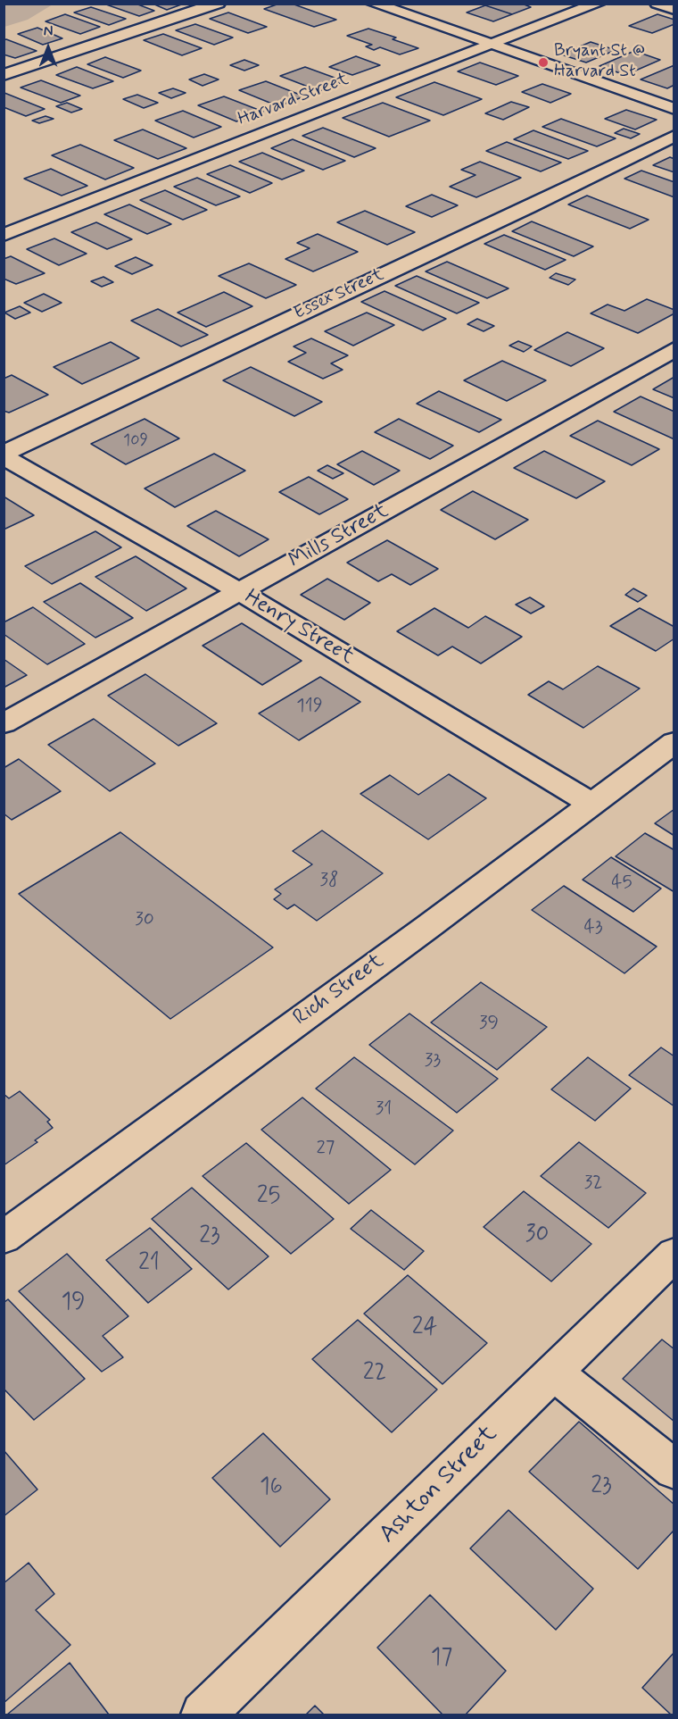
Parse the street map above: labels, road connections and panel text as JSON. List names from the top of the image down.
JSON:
{
  "streets": {
    "street": [
      "Harvard Street",
      "Essex Street",
      "Mills Street",
      "Henry Street",
      "Rich Street",
      "Ashton Street"
    ]
  },
  "crossings": [
    ["Essex Street", "Henry Street"],
    ["Mills Street", "Henry Street"],
    ["Henry Street", "Rich Street"]
  ],
  "places": ["Bryant St @ Harvard St"],
  "house_numbers": [
    "109",
    "119",
    "38",
    "45",
    "30",
    "43",
    "39",
    "33",
    "31",
    "27",
    "32",
    "25",
    "30",
    "23",
    "21",
    "19",
    "24",
    "22",
    "23",
    "16",
    "17"
  ],
  "north": "top"
}
